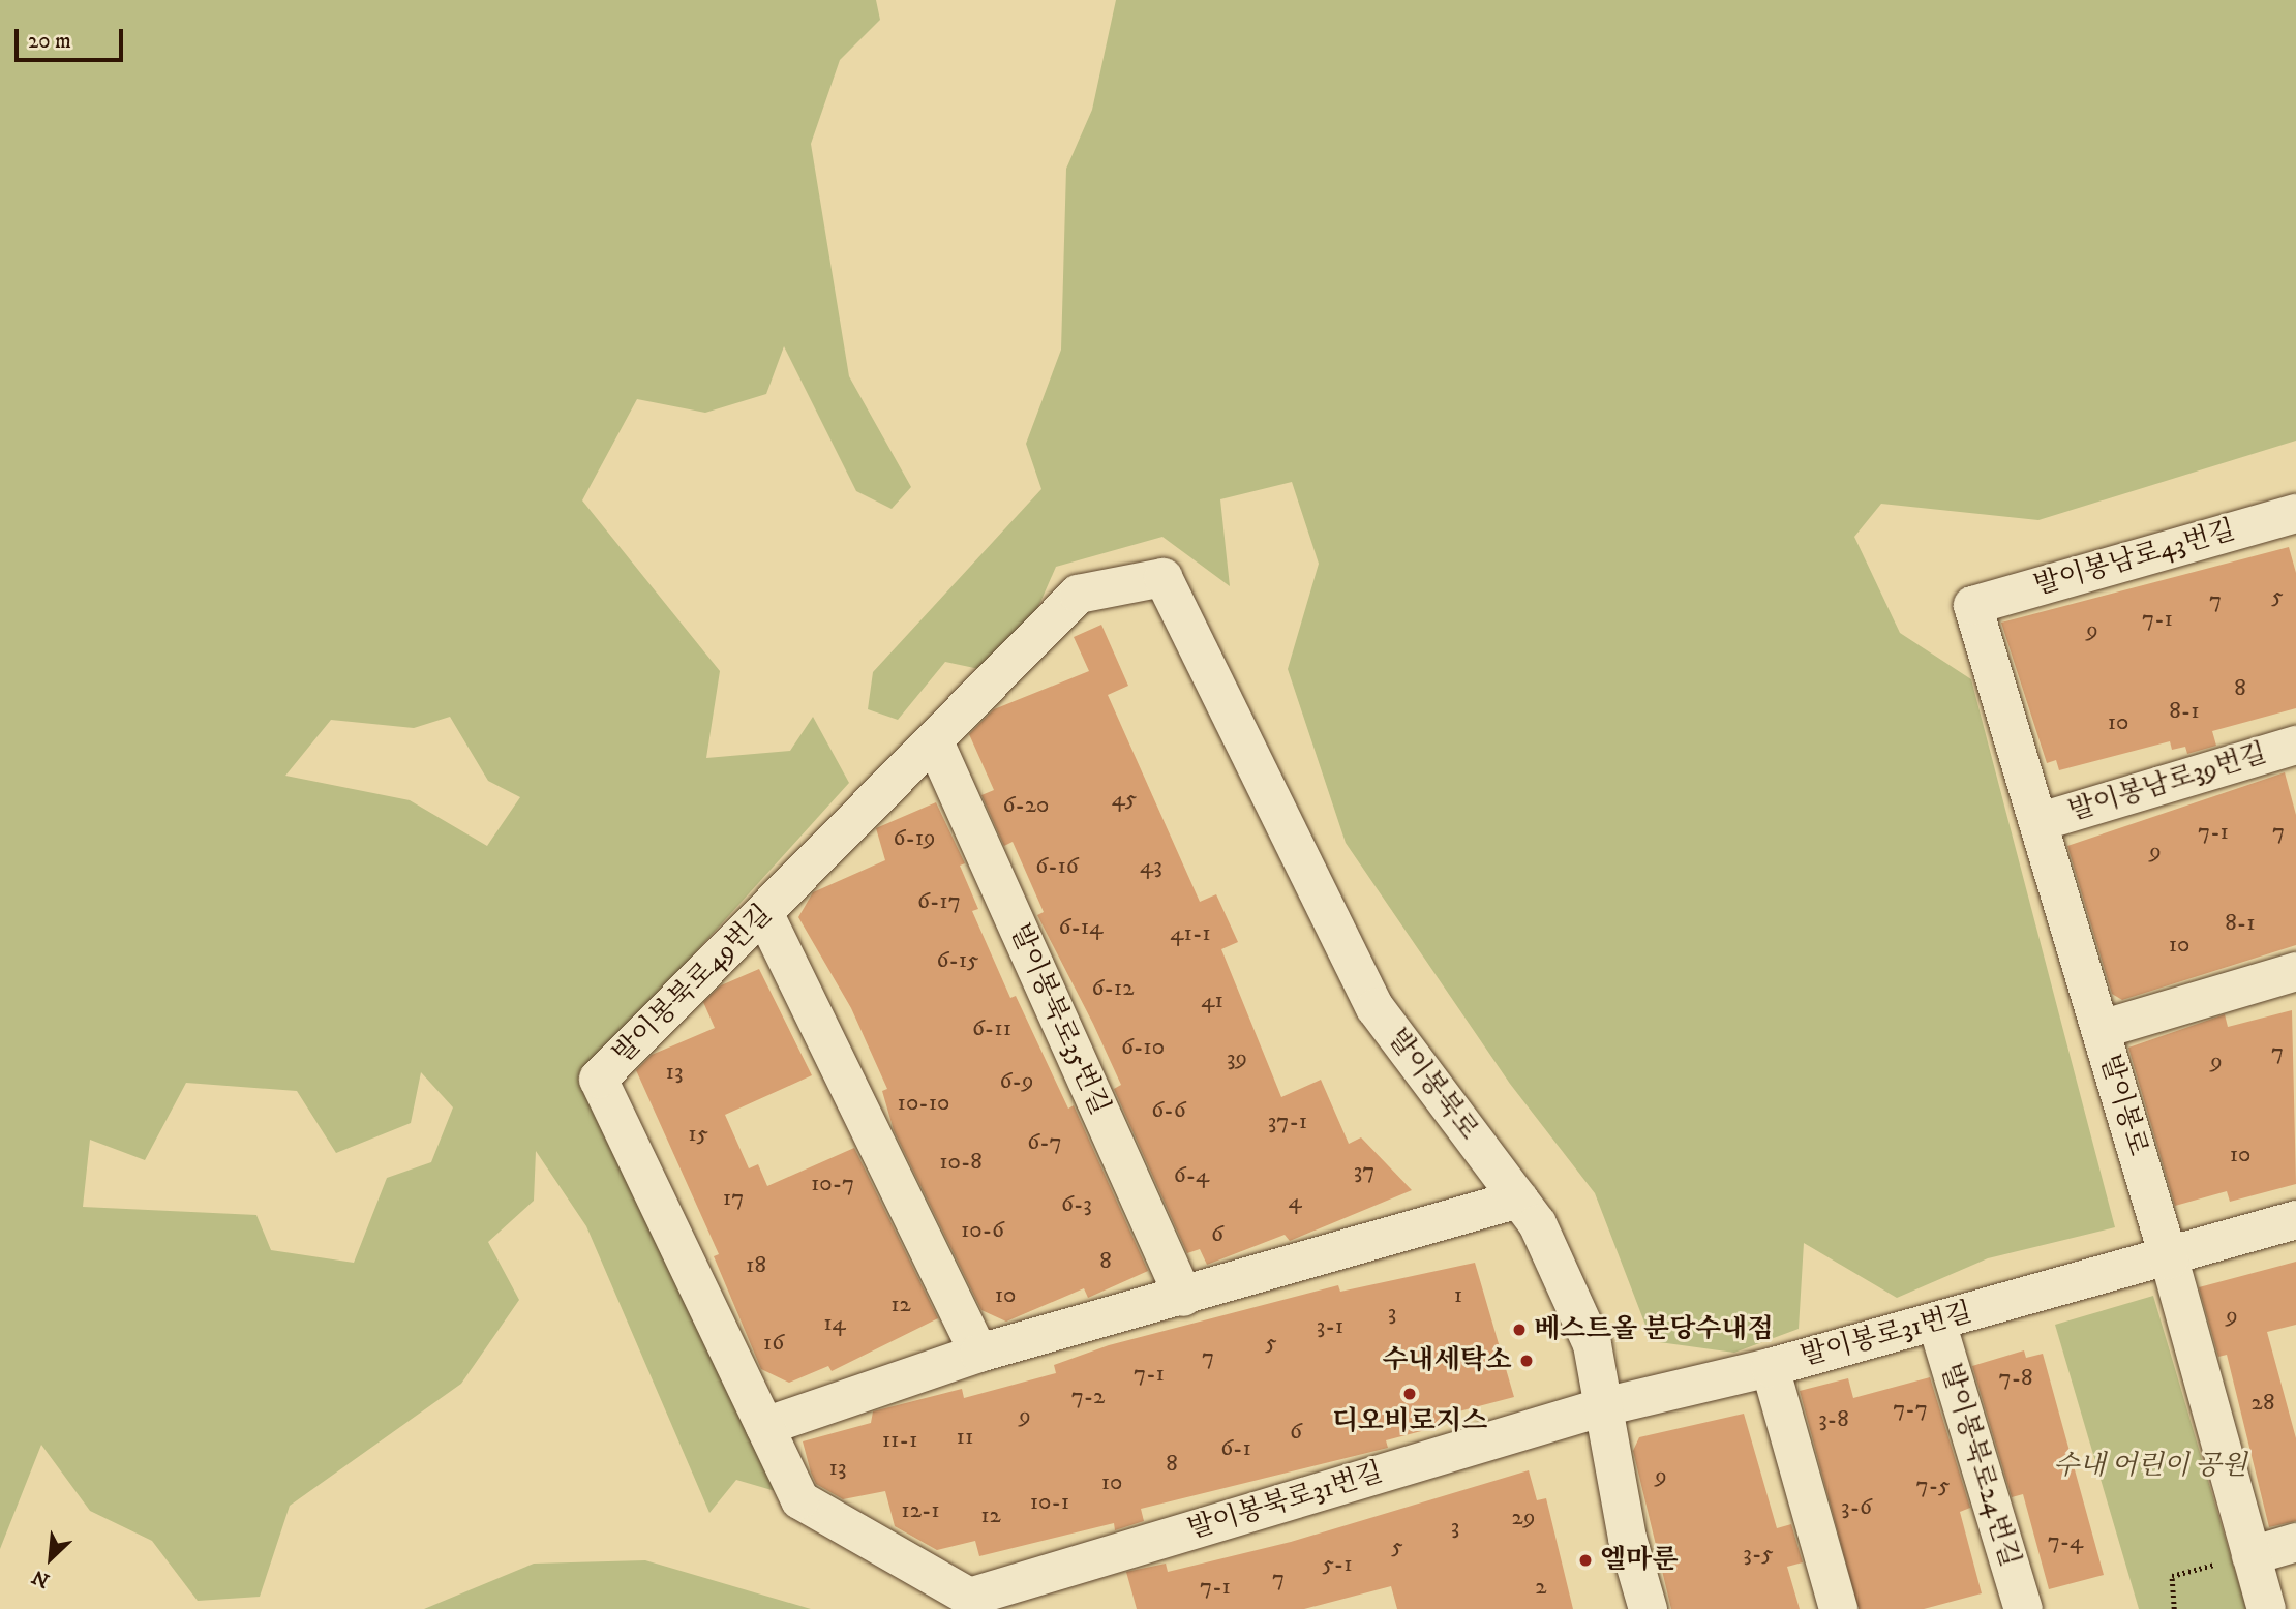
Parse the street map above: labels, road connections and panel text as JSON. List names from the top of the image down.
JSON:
{
  "streets": {
    "street": [
      "발이봉남로43번길",
      "발이봉남로39번길",
      "발이봉북로49번길",
      "발이봉북로35번길",
      "발이봉북로",
      "발이봉로",
      "발이봉로31번길",
      "발이봉북로24번길",
      "발이봉북로31번길"
    ]
  },
  "crossings": [
    ["발이봉남로43번길", "발이봉로"],
    ["발이봉남로39번길", "발이봉로"],
    ["발이봉북로49번길", "발이봉북로35번길"],
    ["발이봉북로49번길", "발이봉북로"],
    ["발이봉북로49번길", "발이봉북로31번길"],
    ["발이봉북로", "발이봉로31번길"],
    ["발이봉북로", "발이봉북로31번길"],
    ["발이봉로", "발이봉로31번길"],
    ["발이봉로31번길", "발이봉북로24번길"],
    ["발이봉로31번길", "발이봉북로31번길"]
  ],
  "parks": ["수내 어린이 공원"],
  "places": [
    "베스트올 분당수내점",
    "수내세탁소",
    "디오비로지스",
    "엘마룬"
  ],
  "house_numbers": [
    "5",
    "7",
    "7-1",
    "9",
    "8",
    "8-1",
    "10",
    "45",
    "6-20",
    "7-1",
    "7",
    "6-19",
    "9",
    "6-16",
    "43",
    "6-17",
    "8-1",
    "6-14",
    "41-1",
    "10",
    "6-15",
    "6-12",
    "41",
    "6-11",
    "6-10",
    "7",
    "39",
    "9",
    "13",
    "6-9",
    "10-10",
    "6-6",
    "37-1",
    "15",
    "6-7",
    "10",
    "10-8",
    "37",
    "6-4",
    "10-7",
    "17",
    "4",
    "6-3",
    "10-6",
    "6",
    "8",
    "18",
    "10",
    "1",
    "12",
    "3",
    "9",
    "14",
    "3-1",
    "16",
    "5",
    "7",
    "7-1",
    "7-8",
    "7-2",
    "28",
    "7-7",
    "9",
    "3-8",
    "6",
    "11",
    "11-1",
    "6-1",
    "8",
    "13",
    "9",
    "10",
    "7-5",
    "10-1",
    "3-6",
    "12-1",
    "12",
    "29",
    "3",
    "7-4",
    "5",
    "3-5",
    "5-1",
    "7",
    "7-1",
    "2"
  ],
  "scale_bar": "20 m",
  "north": "bottom left"
}
